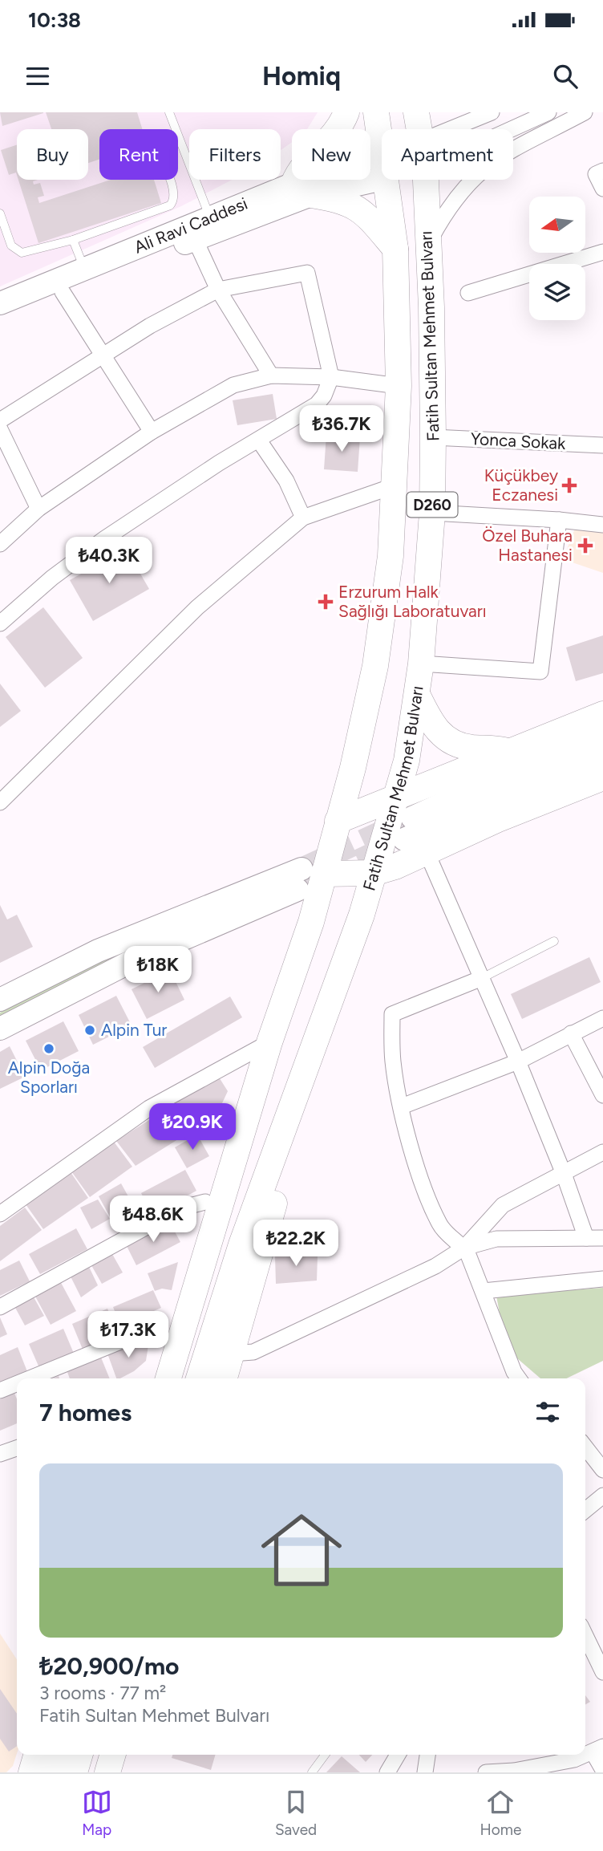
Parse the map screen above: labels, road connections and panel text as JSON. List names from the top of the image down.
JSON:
{
  "streets": {
    "highway": ["Fatih Sultan Mehmet Bulvarı", "D260"],
    "main road": ["Ali Ravi Caddesi"],
    "street": ["Yonca Sokak"]
  },
  "crossings": [
    ["Fatih Sultan Mehmet Bulvarı", "Yonca Sokak"]
  ],
  "places": {
    "health": ["Küçükbey Eczanesi", "Özel Buhara Hastanesi", "Erzurum Halk Sağlığı Laboratuvarı"],
    "other": ["Alpin Tur", "Alpin Doğa Sporları"]
  },
  "north": "left",
  "page": {
    "status": "10:38",
    "header": "Homiq",
    "chip": [
      "Buy",
      "Rent",
      "Filters",
      "New",
      "Apartment"
    ],
    "price": [
      "₺36.7K",
      "₺40.3K",
      "₺18K",
      "₺20.9K",
      "₺48.6K",
      "₺22.2K",
      "₺17.3K"
    ],
    "heading": "7 homes",
    "list": [
      {
        "name": "₺20,900/mo",
        "note": "3 rooms · 77 m² · Fatih Sultan Mehmet Bulvarı"
      }
    ],
    "tabs": ["Map", "Saved", "Home"]
  }
}
